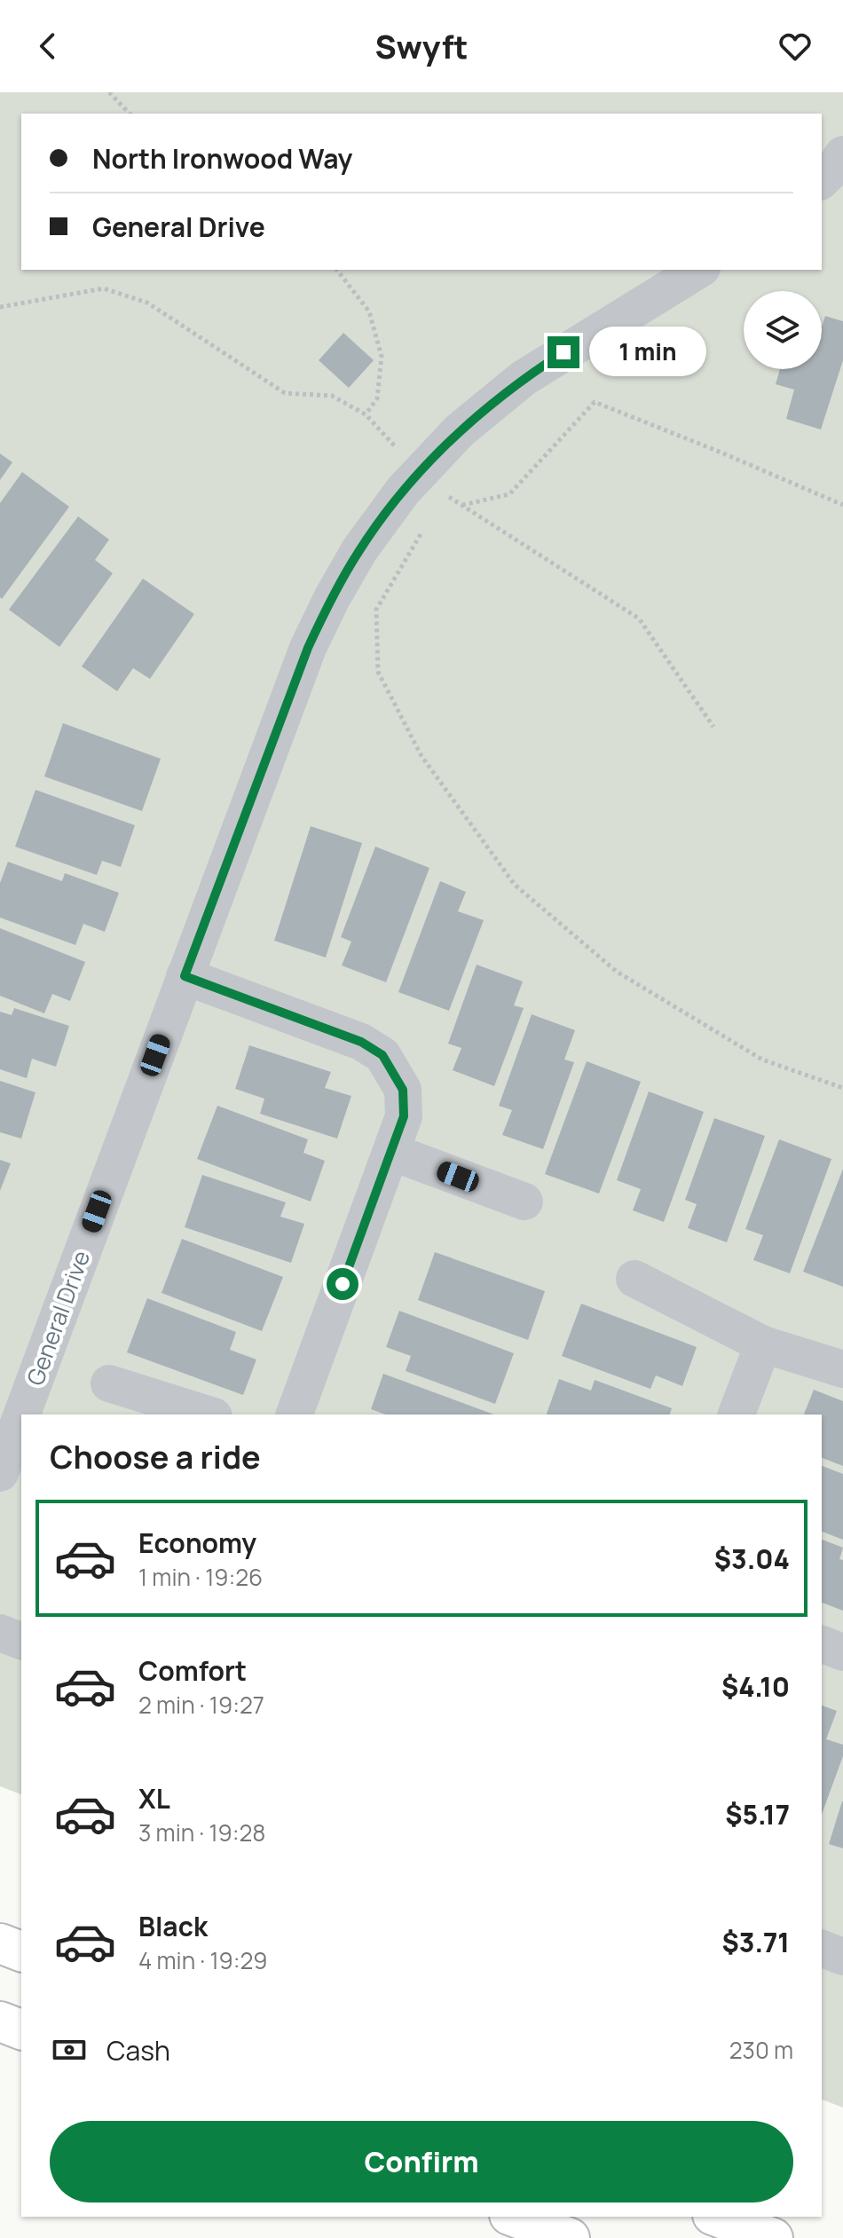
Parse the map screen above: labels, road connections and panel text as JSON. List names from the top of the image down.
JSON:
{
  "streets": {
    "street": ["General Drive"]
  },
  "page": {
    "header": "Swyft",
    "banner": ["North Ironwood Way", "General Drive"],
    "bubble": "1 min",
    "heading": "Choose a ride",
    "list": [
      {
        "name": "Economy",
        "note": "1 min · 19:26",
        "value": "$3.04"
      },
      {
        "name": "Comfort",
        "note": "2 min · 19:27",
        "value": "$4.10"
      },
      {
        "name": "XL",
        "note": "3 min · 19:28",
        "value": "$5.17"
      },
      {
        "name": "Black",
        "note": "4 min · 19:29",
        "value": "$3.71"
      }
    ],
    "pay": ["Cash", "230 m"],
    "buttons": "Confirm"
  }
}
